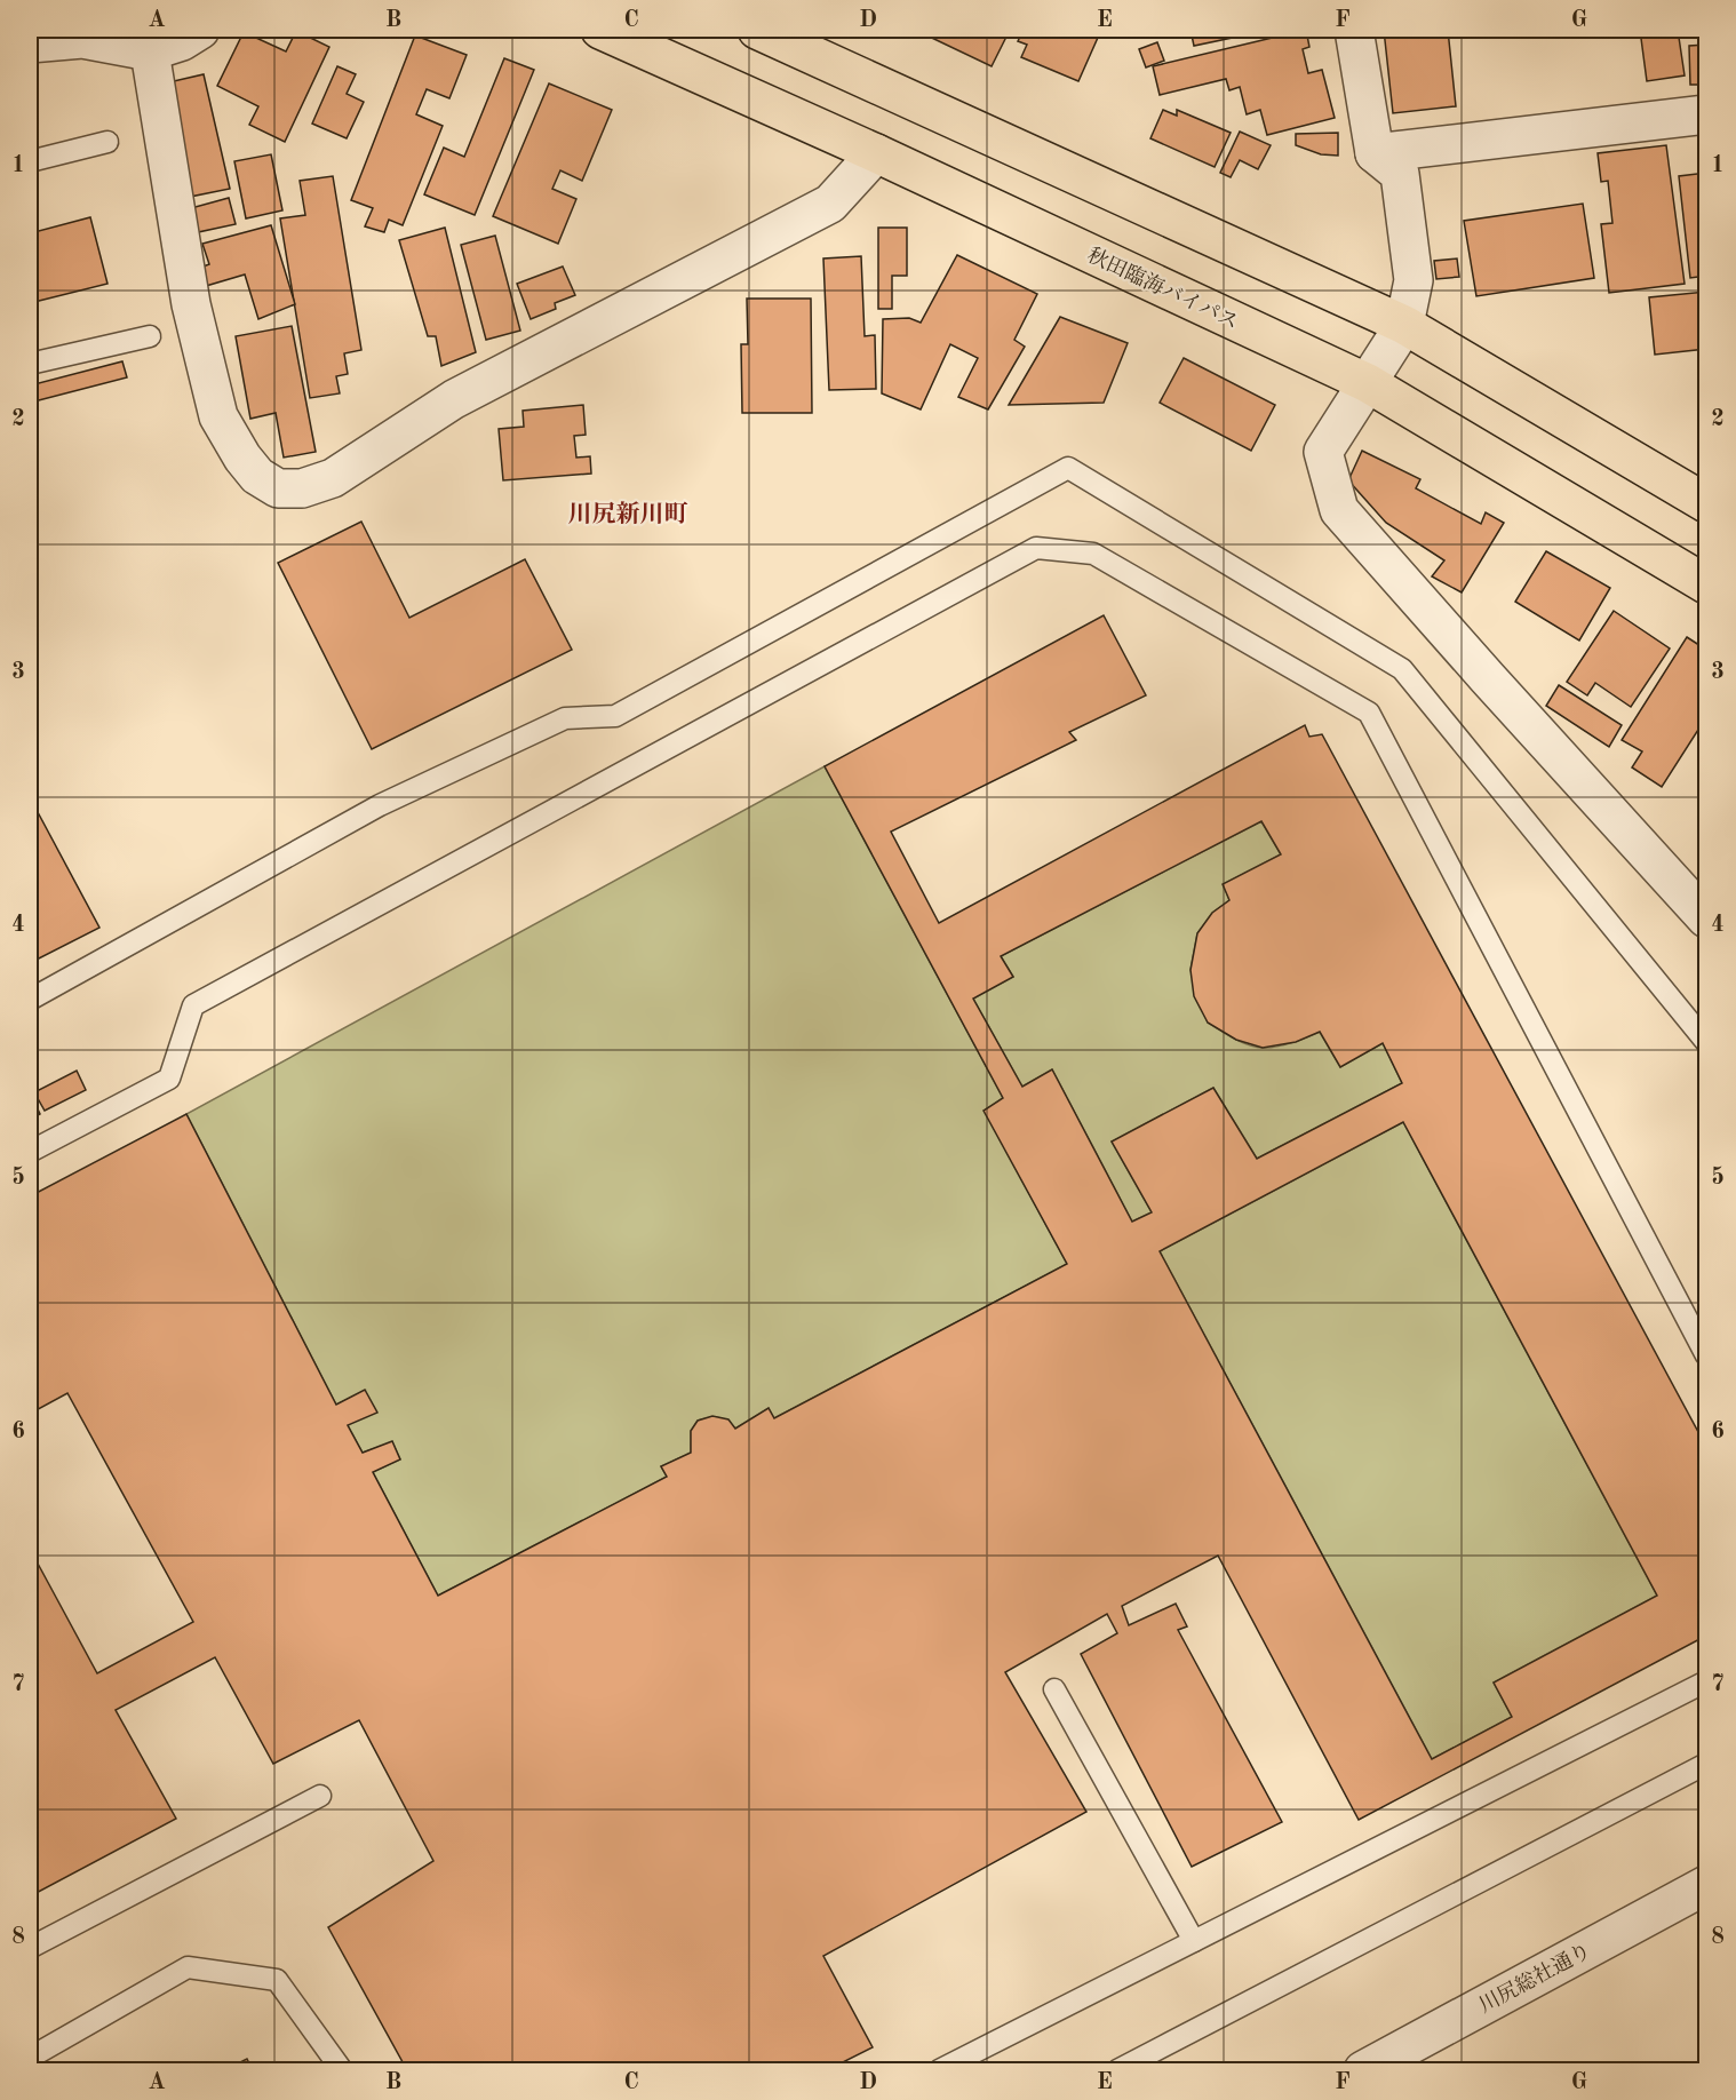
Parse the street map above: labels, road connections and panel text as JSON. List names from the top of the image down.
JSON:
{
  "streets": {
    "highway": ["秋田臨海バイパス"],
    "street": ["川尻総社通り"]
  },
  "districts": ["川尻新川町"],
  "grid": {
    "columns": [
      "A",
      "B",
      "C",
      "D",
      "E",
      "F",
      "G"
    ],
    "rows": [
      "1",
      "2",
      "3",
      "4",
      "5",
      "6",
      "7",
      "8"
    ]
  }
}
